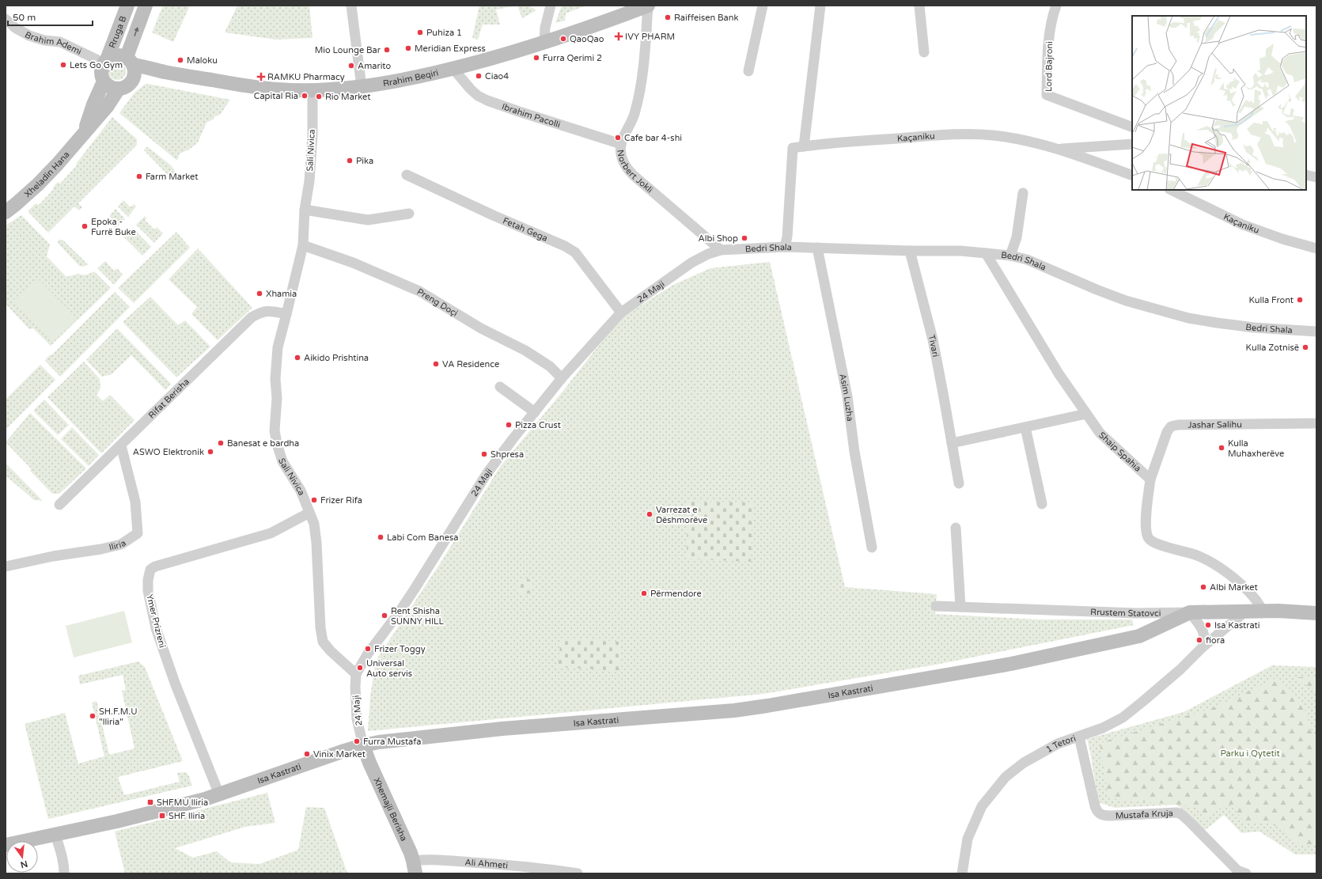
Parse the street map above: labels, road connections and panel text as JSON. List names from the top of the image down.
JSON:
{
  "streets": {
    "street": [
      "Rruga B",
      "Brahim Ademi",
      "Lord Bajroni",
      "Rrahim Beqiri",
      "Ibrahim Pacolli",
      "Kaçaniku",
      "Sali Nivica",
      "Norbert Jokli",
      "Xheladin Hana",
      "Fetah Gega",
      "Bedri Shala",
      "24 Maji",
      "Preng Doçi",
      "Tivari",
      "Asim Luzha",
      "Rifat Berisha",
      "Jashar Salihu",
      "Shaip Spahia",
      "Iliria",
      "Rrustem Statovci",
      "Ymer Prizreni",
      "Isa Kastrati",
      "1 Tetori",
      "Xhemajli Berisha",
      "Mustafa Kruja",
      "Ali Ahmeti"
    ]
  },
  "crossings": [
    ["Rruga B", "Brahim Ademi"],
    ["Rruga B", "Rrahim Beqiri"],
    ["Rruga B", "Xheladin Hana"],
    ["Brahim Ademi", "Rrahim Beqiri"],
    ["Brahim Ademi", "Xheladin Hana"],
    ["Rrahim Beqiri", "Ibrahim Pacolli"],
    ["Rrahim Beqiri", "Sali Nivica"],
    ["Rrahim Beqiri", "Norbert Jokli"],
    ["Rrahim Beqiri", "Xheladin Hana"],
    ["Ibrahim Pacolli", "Norbert Jokli"],
    ["Kaçaniku", "Bedri Shala"],
    ["Sali Nivica", "24 Maji"],
    ["Sali Nivica", "Preng Doçi"],
    ["Sali Nivica", "Rifat Berisha"],
    ["Sali Nivica", "Ymer Prizreni"],
    ["Norbert Jokli", "Bedri Shala"],
    ["Norbert Jokli", "24 Maji"],
    ["Fetah Gega", "24 Maji"],
    ["Bedri Shala", "24 Maji"],
    ["Bedri Shala", "Tivari"],
    ["Bedri Shala", "Asim Luzha"],
    ["Bedri Shala", "Shaip Spahia"],
    ["24 Maji", "Preng Doçi"],
    ["24 Maji", "Isa Kastrati"],
    ["24 Maji", "Xhemajli Berisha"],
    ["Rifat Berisha", "Iliria"],
    ["Jashar Salihu", "Shaip Spahia"],
    ["Rrustem Statovci", "Isa Kastrati"],
    ["Rrustem Statovci", "1 Tetori"],
    ["Ymer Prizreni", "Isa Kastrati"],
    ["Isa Kastrati", "Xhemajli Berisha"],
    ["1 Tetori", "Mustafa Kruja"],
    ["Xhemajli Berisha", "Ali Ahmeti"]
  ],
  "parks": ["Parku i Qytetit"],
  "places": {
    "other": [
      "Raiffeisen Bank",
      "Puhiza 1",
      "QaoQao",
      "Meridian Express",
      "Mio Lounge Bar",
      "Furra Qerimi 2",
      "Maloku",
      "Lets Go Gym",
      "Amarito",
      "Ciao4",
      "Capital Ria",
      "Rio Market",
      "Cafe bar 4-shi",
      "Pika",
      "Farm Market",
      "Epoka - Furrë Buke",
      "Albi Shop",
      "Xhamia",
      "Kulla Front",
      "Kulla Zotnisë",
      "Aikido Prishtina",
      "VA Residence",
      "Pizza Crust",
      "Banesat e bardha",
      "Kulla Muhaxherëve",
      "ASWO Elektronik",
      "Shpresa",
      "Frizer Rifa",
      "Varrezat e Dëshmorëve",
      "Labi Com Banesa",
      "Albi Market",
      "Përmendore",
      "Rent Shisha SUNNY HILL",
      "Isa Kastrati",
      "fiora",
      "Frizer Toggy",
      "Universal Auto servis",
      "SH.F.M.U \"Iliria\"",
      "Furra Mustafa",
      "Vinix Market"
    ],
    "health": ["IVY PHARM", "RAMKU Pharmacy"],
    "transit": ["SHFMU Iliria", "SHF Iliria"]
  },
  "scale_bar": "50 m",
  "north": "bottom"
}
